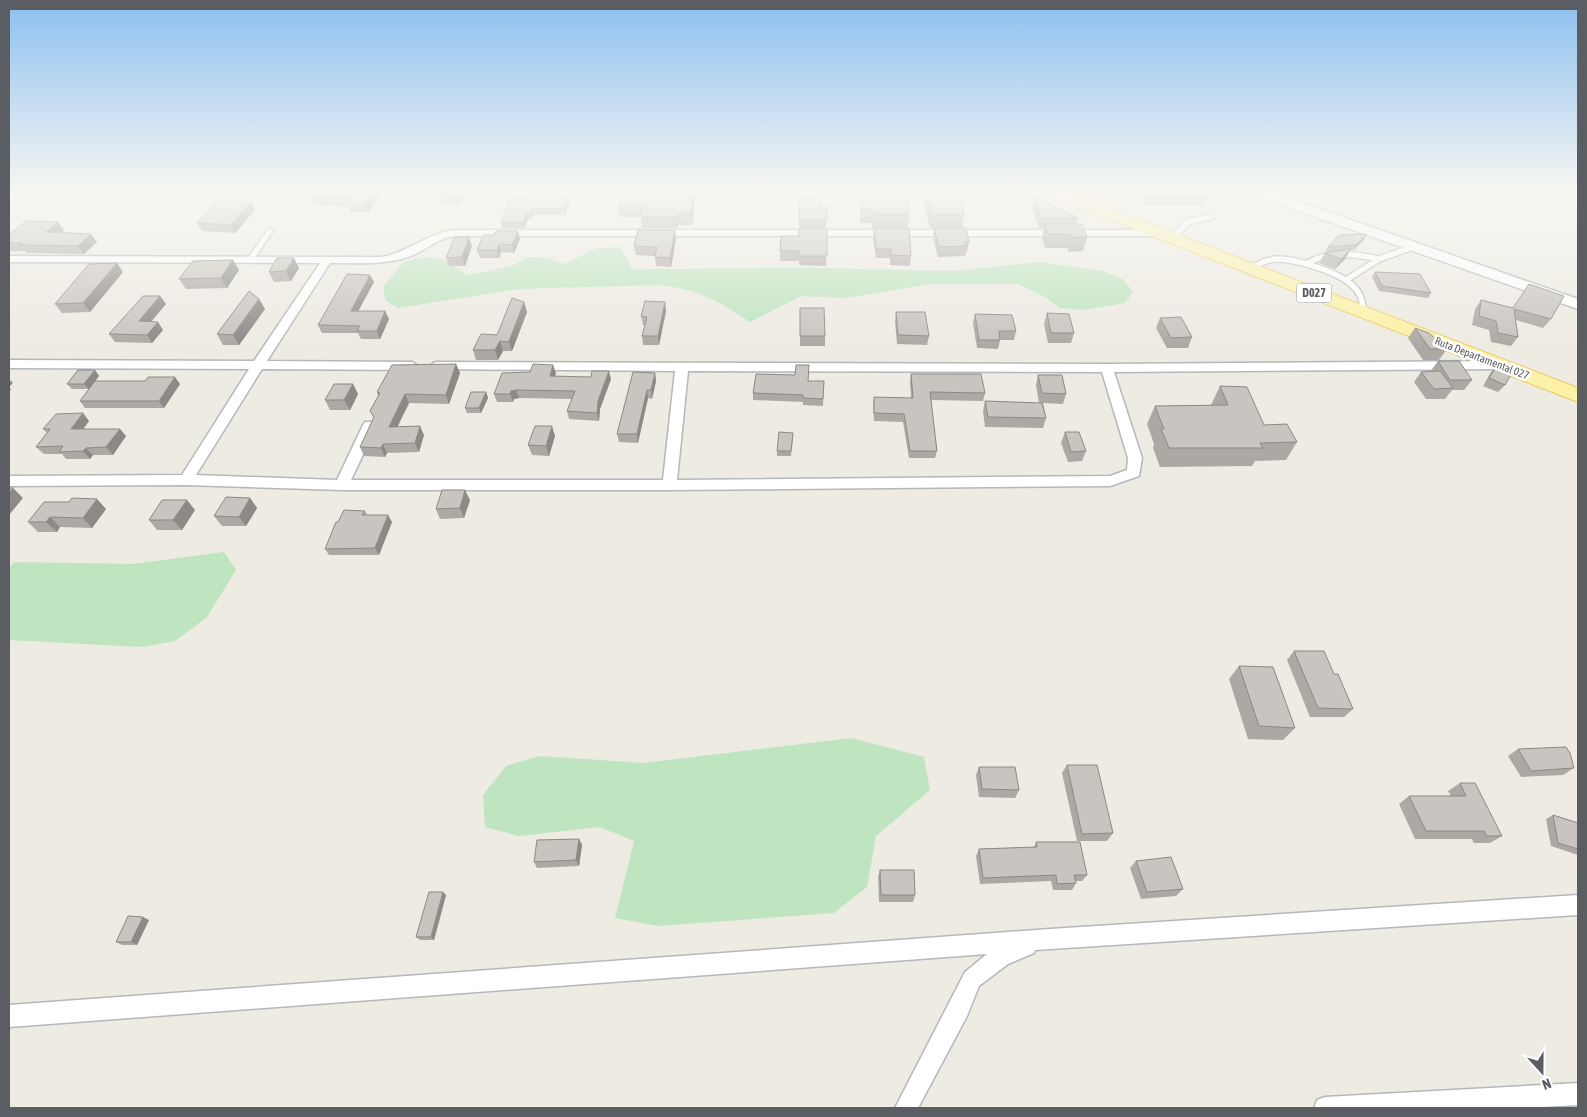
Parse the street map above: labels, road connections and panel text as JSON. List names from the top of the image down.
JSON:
{
  "streets": {
    "main road": ["D027", "Ruta Departamental 027"]
  },
  "north": "bottom"
}
